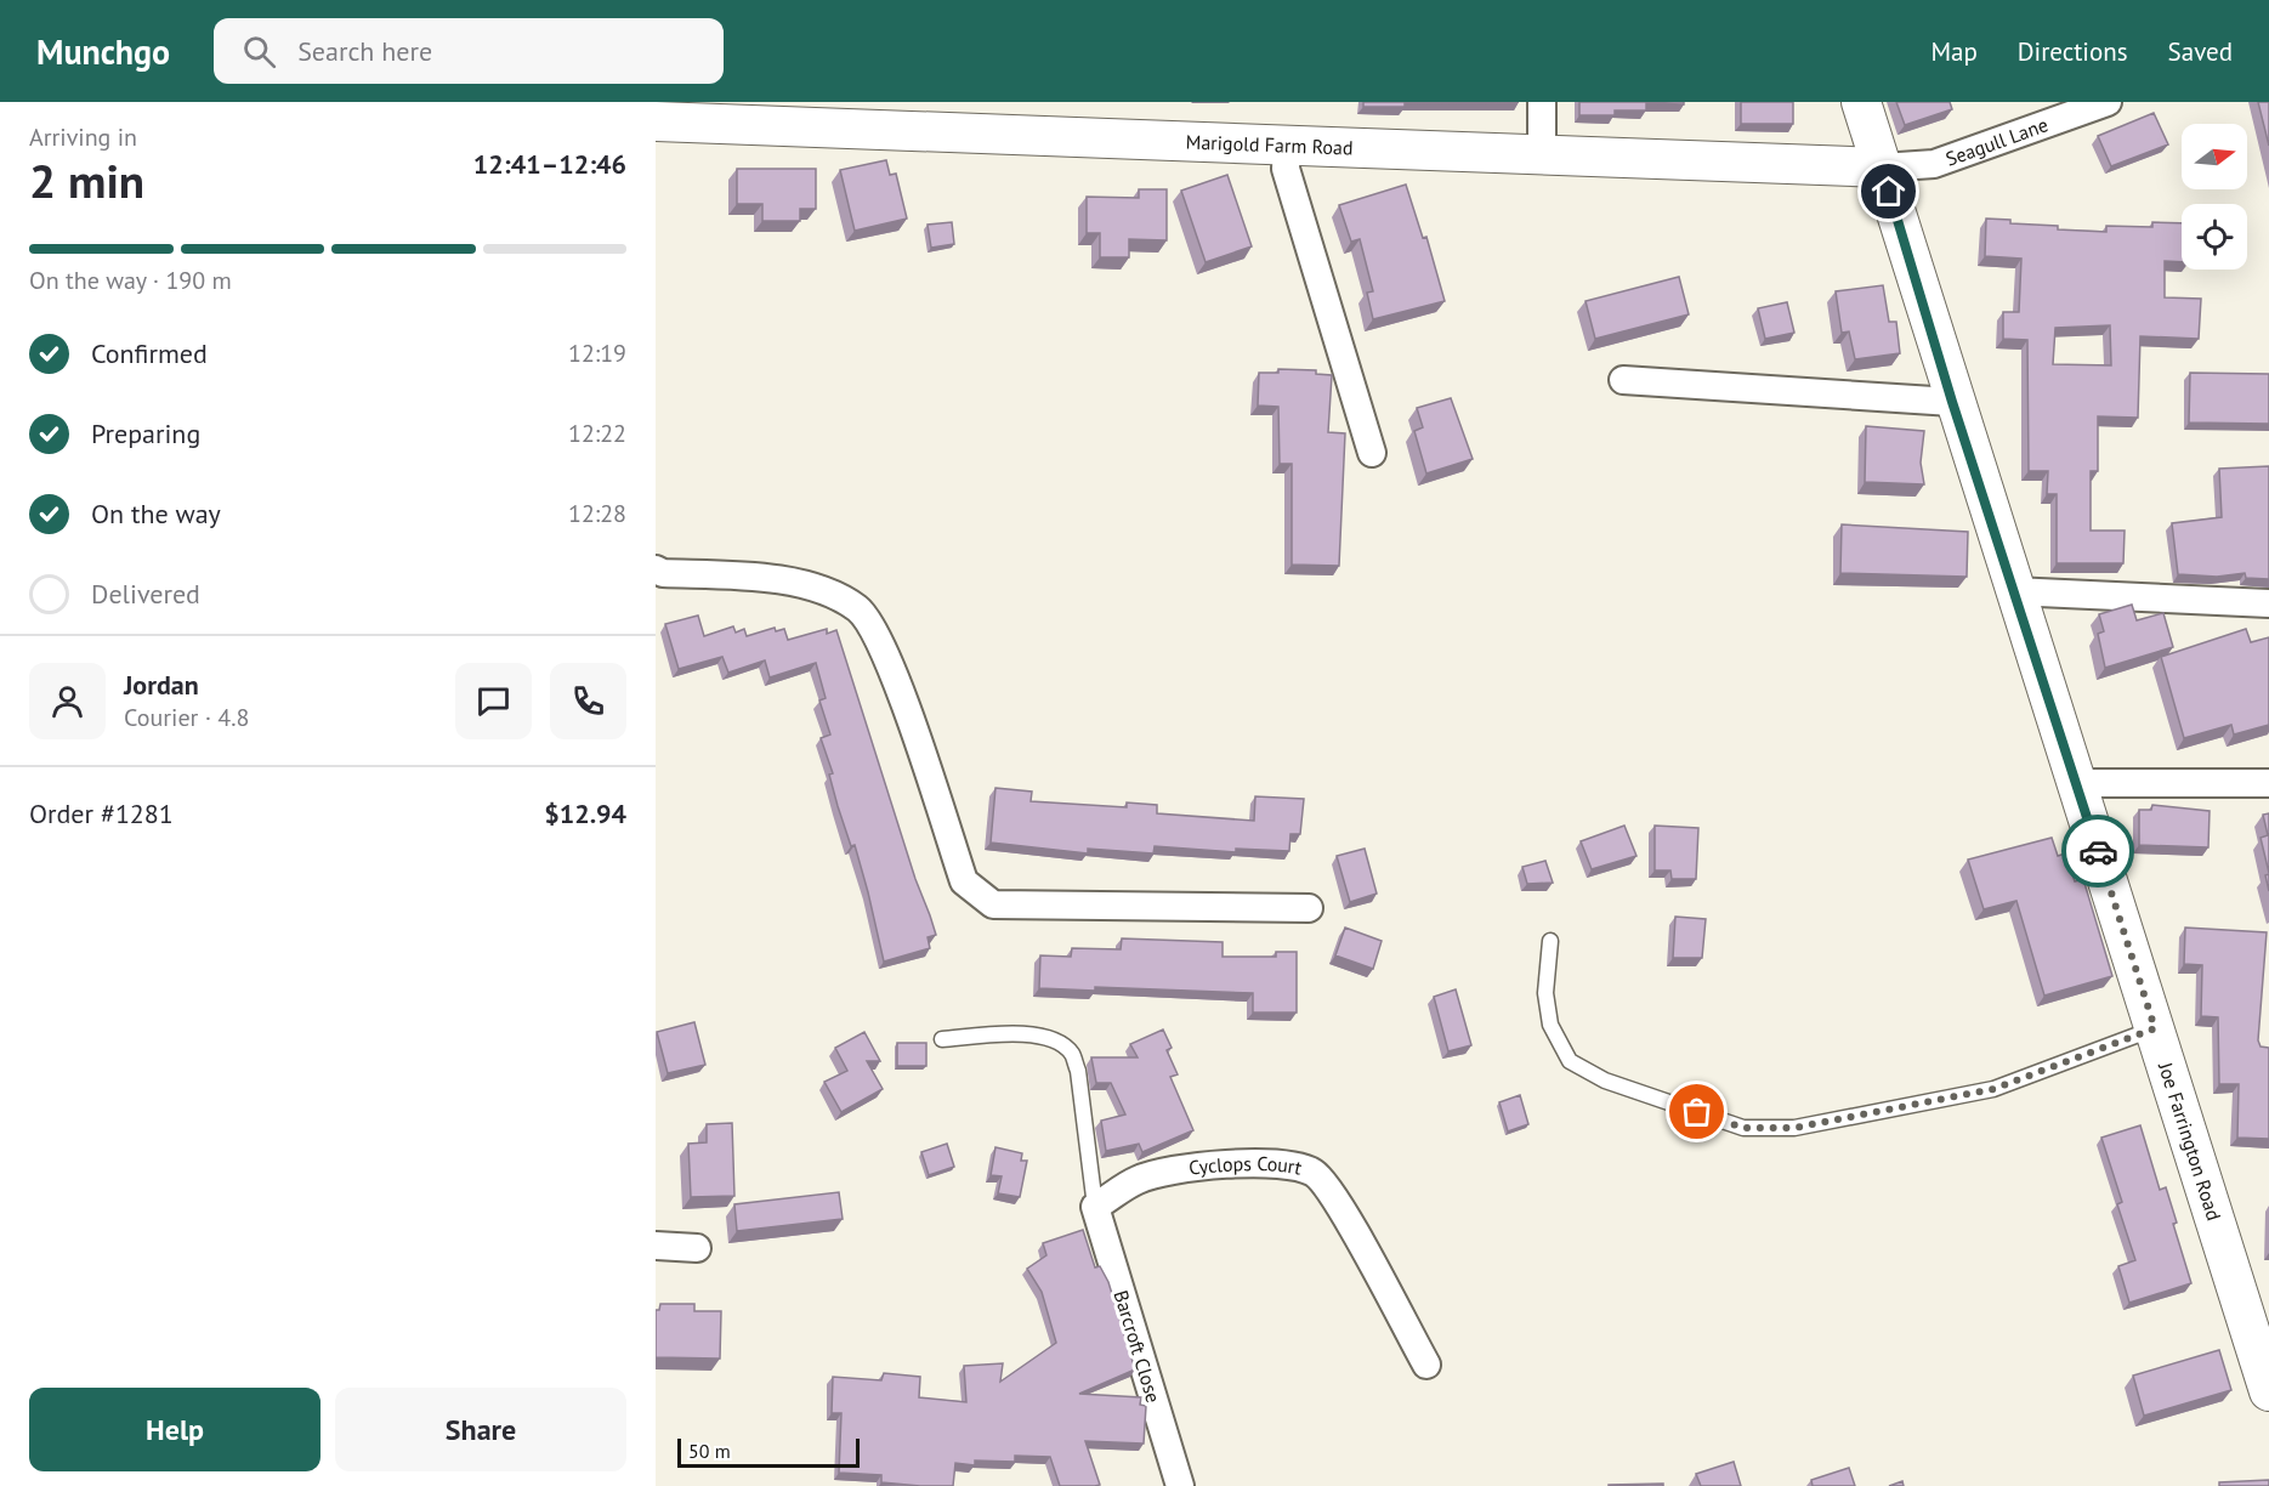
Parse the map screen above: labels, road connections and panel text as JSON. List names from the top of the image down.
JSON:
{
  "streets": {
    "main road": ["Marigold Farm Road", "Joe Farrington Road"],
    "street": ["Seagull Lane", "Cyclops Court", "Barcroft Close"]
  },
  "crossings": [
    ["Seagull Lane", "Marigold Farm Road"],
    ["Seagull Lane", "Joe Farrington Road"],
    ["Marigold Farm Road", "Joe Farrington Road"],
    ["Cyclops Court", "Barcroft Close"]
  ],
  "scale_bar": "50 m",
  "north": "right",
  "page": {
    "header": "Munchgo",
    "search": "Search here",
    "nav": ["Map", "Directions", "Saved"],
    "heading": ["2 min", "Arriving in", "12:41–12:46"],
    "panel": [
      "Jordan",
      "Courier · 4.8",
      "Order #1281",
      "$12.94"
    ],
    "bar": "On the way · 190 m",
    "list": [
      ["Confirmed", "12:19"],
      ["Preparing", "12:22"],
      ["On the way", "12:28"],
      "Delivered"
    ],
    "buttons": ["Help", "Share"],
    "scale": "50 m"
  }
}
